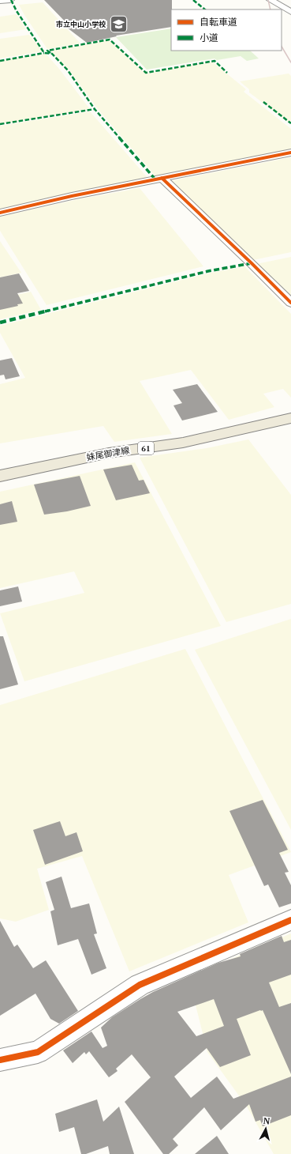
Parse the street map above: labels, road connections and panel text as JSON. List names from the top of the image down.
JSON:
{
  "streets": {
    "main road": ["61", "妹尾御津線"]
  },
  "places": {
    "school or university": ["市立中山小学校"]
  },
  "legend": ["自転車道", "小道"],
  "north": "top"
}
